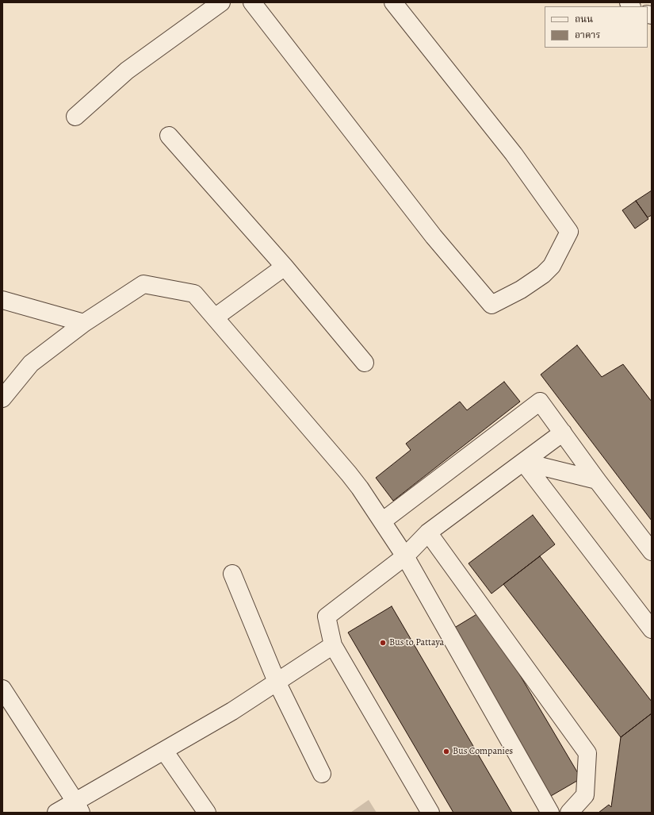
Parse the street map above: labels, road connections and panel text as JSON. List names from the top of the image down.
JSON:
{
  "places": ["Bus to Pattaya", "Bus Companies"],
  "legend": ["ถนน", "อาคาร"]
}
